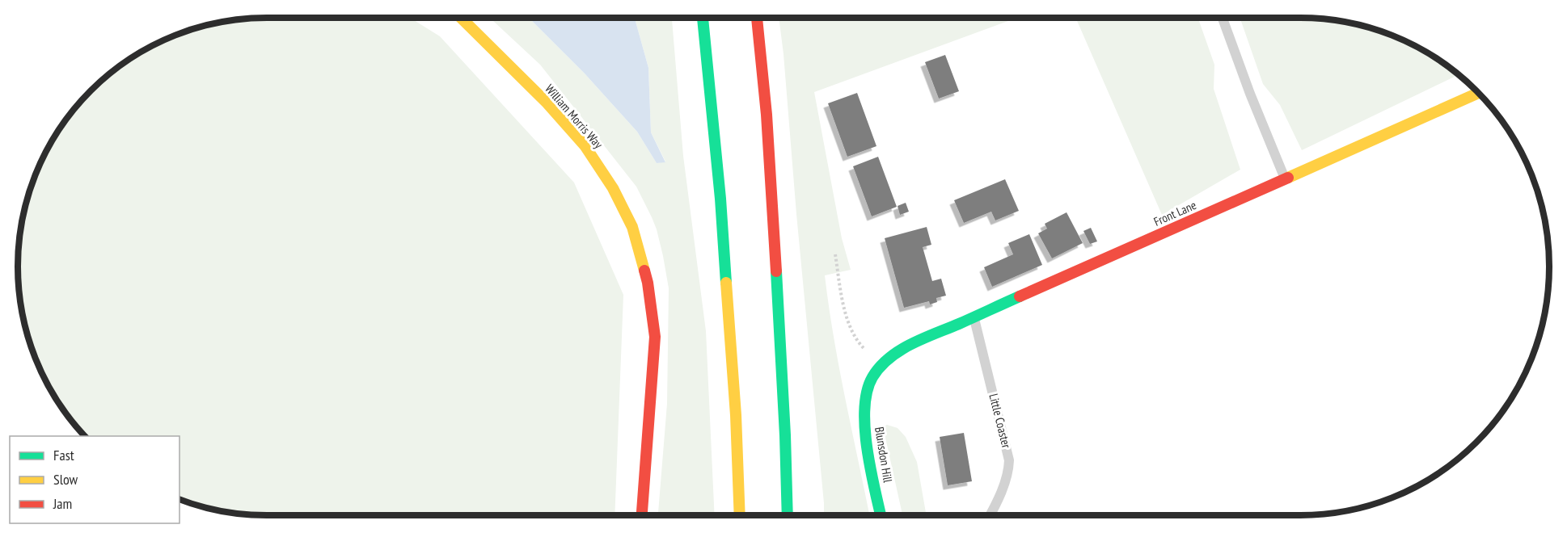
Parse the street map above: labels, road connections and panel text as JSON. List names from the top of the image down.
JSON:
{
  "streets": {
    "main road": ["William Morris Way", "Front Lane", "Blunsdon Hill"],
    "lane": ["Little Coaster"]
  },
  "crossings": [
    ["Front Lane", "Little Coaster"],
    ["Front Lane", "Blunsdon Hill"]
  ],
  "legend": ["Fast", "Slow", "Jam"]
}
